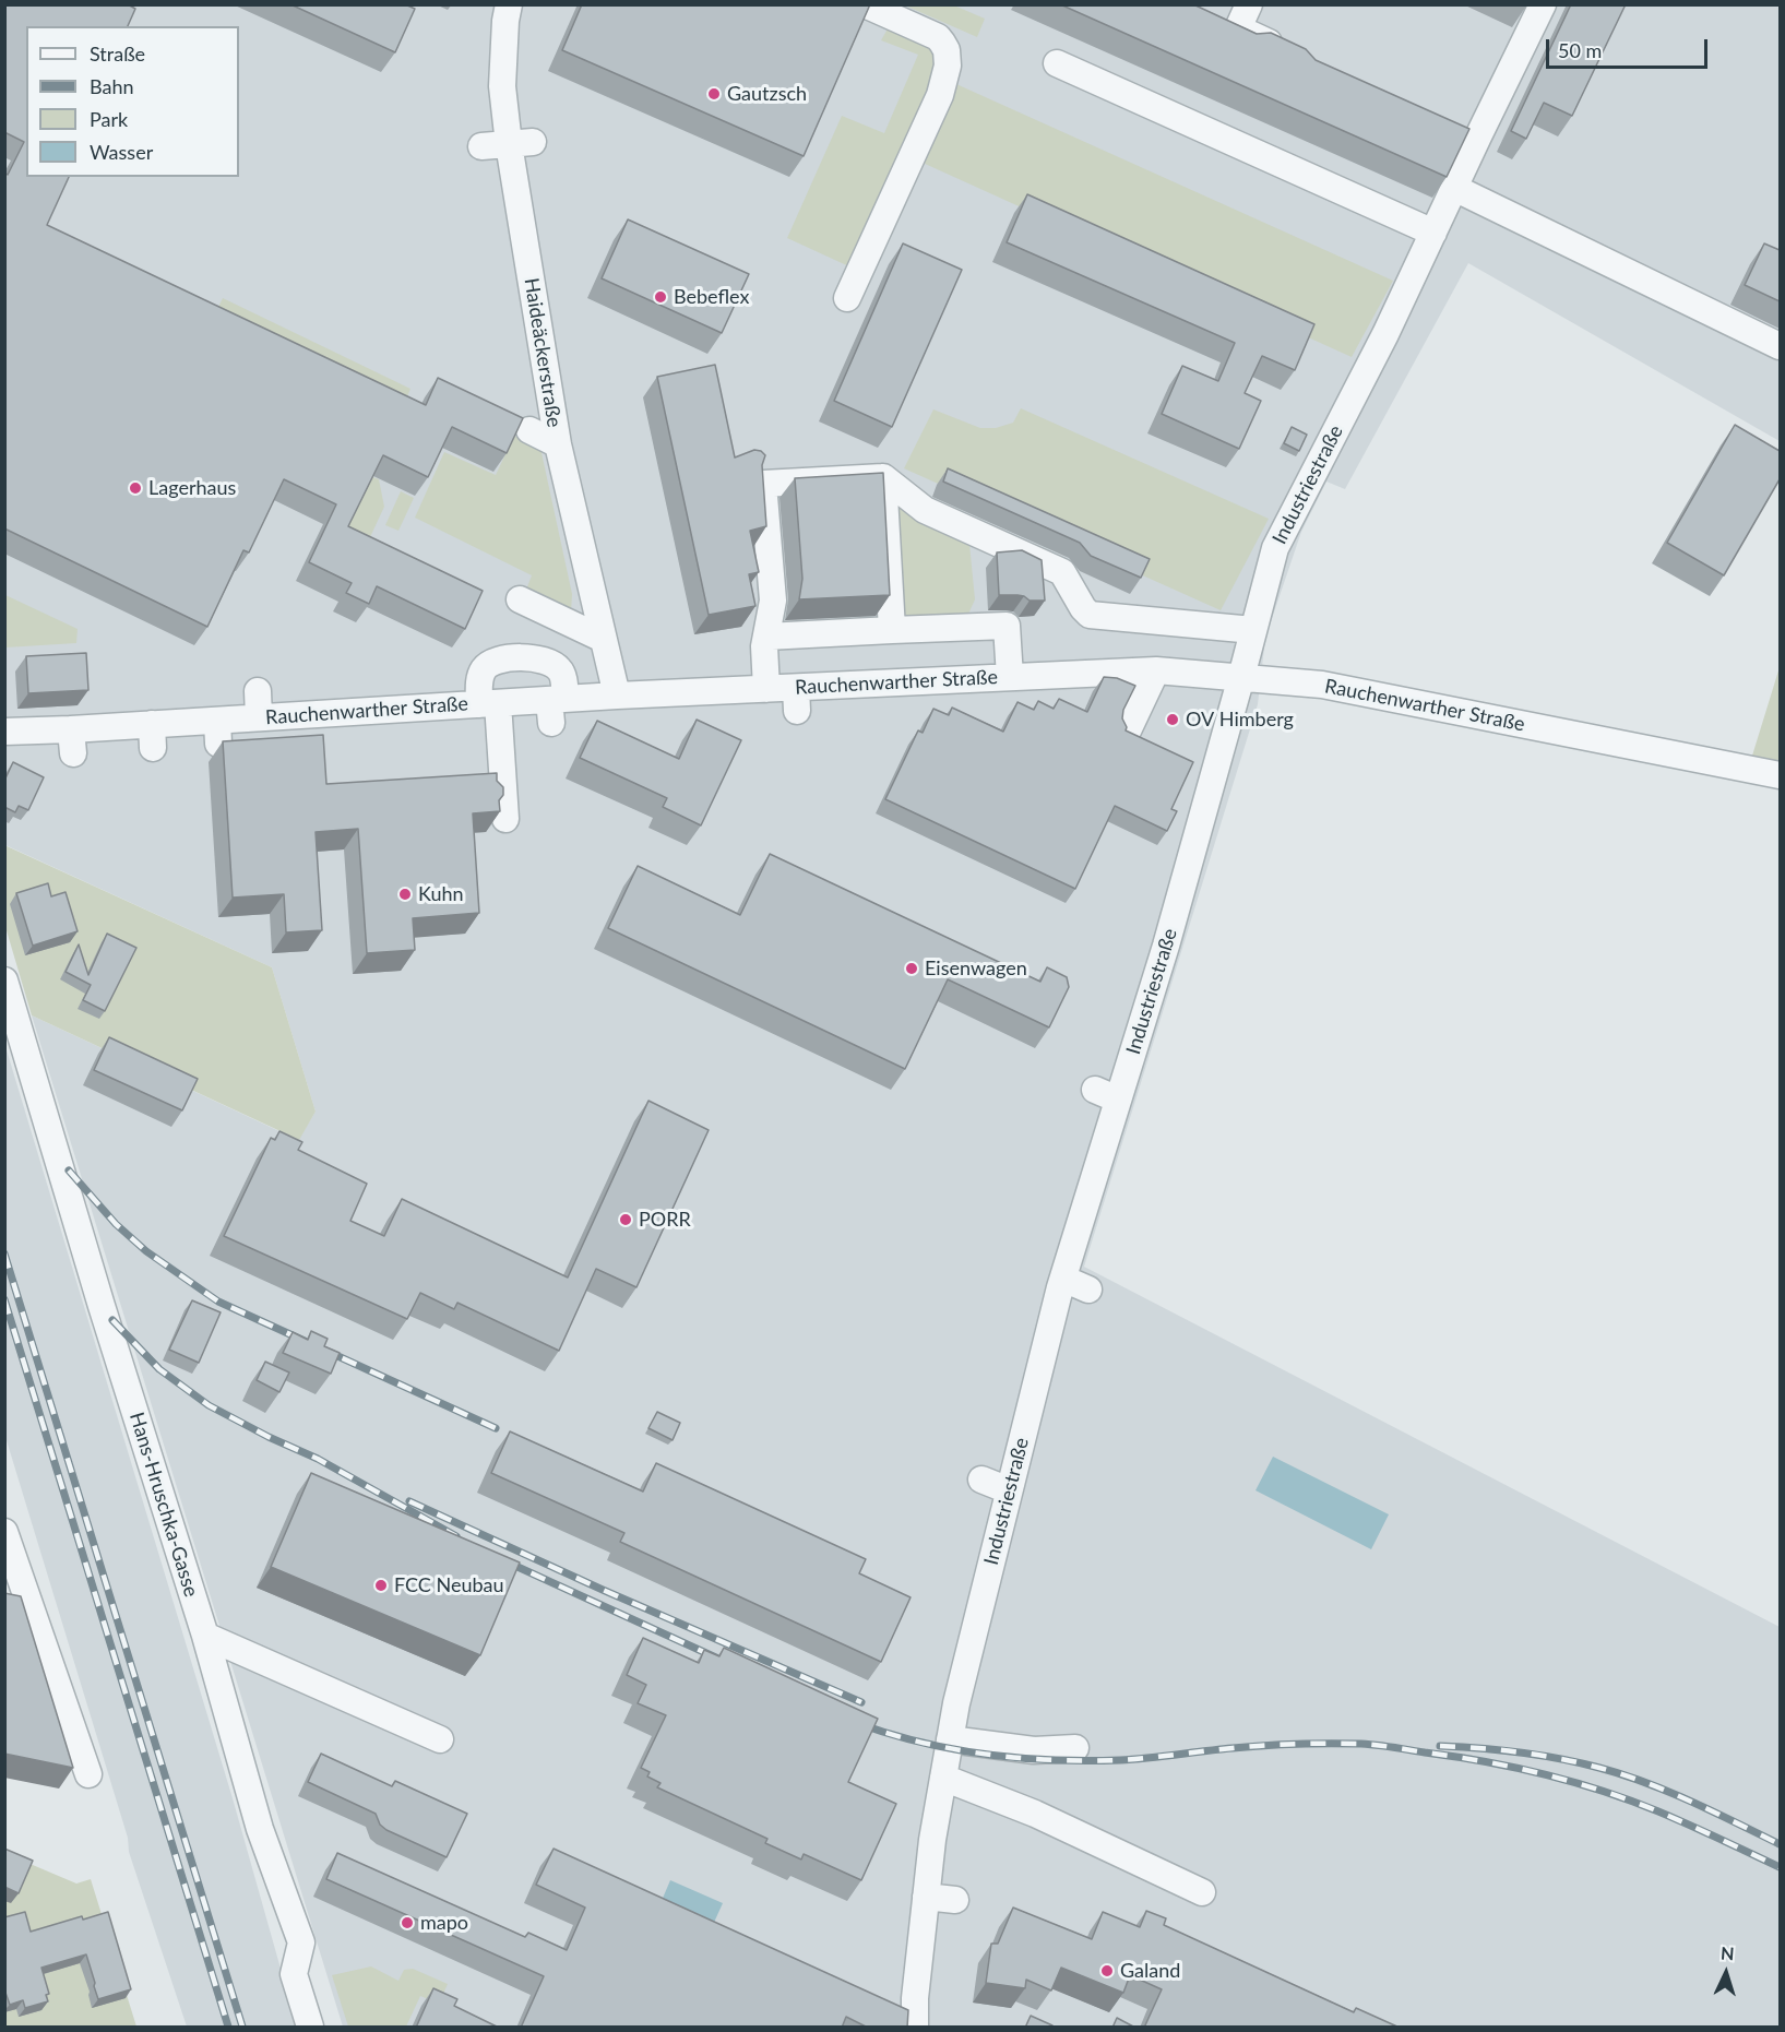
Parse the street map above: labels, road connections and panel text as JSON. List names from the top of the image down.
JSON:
{
  "streets": {
    "street": [
      "Haideäckerstraße",
      "Industriestraße",
      "Rauchenwarther Straße",
      "Hans-Hruschka-Gasse"
    ]
  },
  "crossings": [
    ["Haideäckerstraße", "Rauchenwarther Straße"],
    ["Industriestraße", "Rauchenwarther Straße"]
  ],
  "places": [
    "Gautzsch",
    "Bebeflex",
    "Lagerhaus",
    "OV Himberg",
    "Kuhn",
    "Eisenwagen",
    "PORR",
    "FCC Neubau",
    "mapo",
    "Galand"
  ],
  "legend": [
    "Straße",
    "Bahn",
    "Park",
    "Wasser"
  ],
  "scale_bar": "50 m",
  "north": "top"
}
